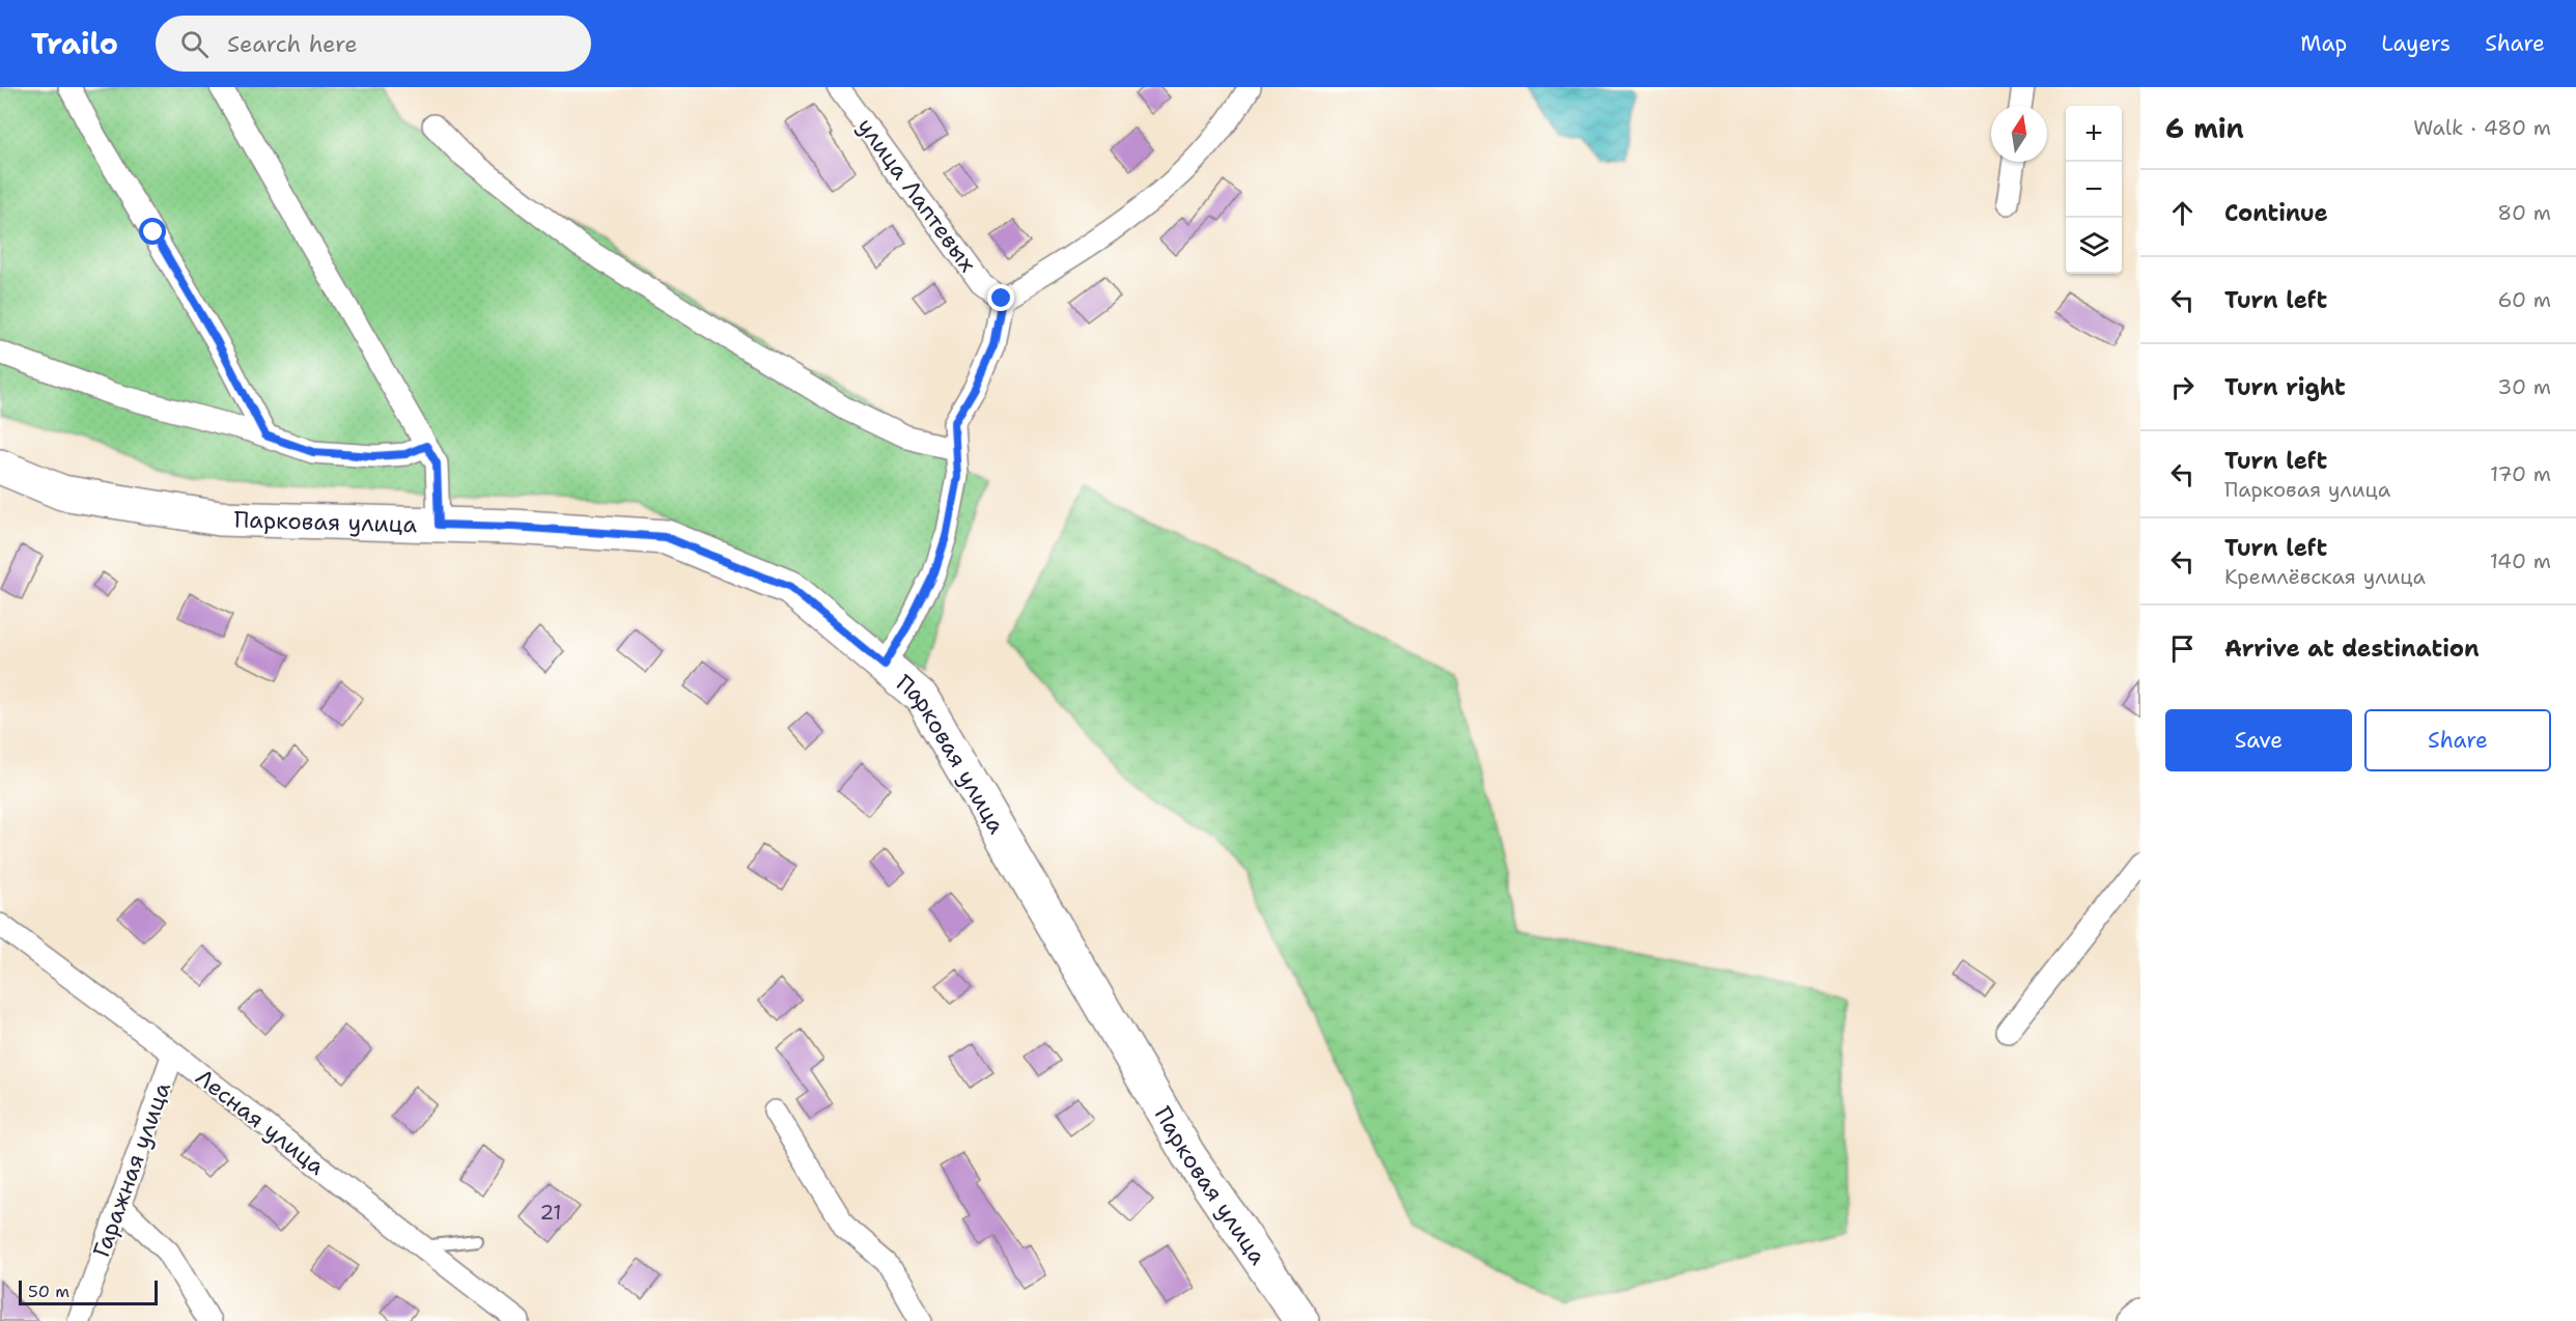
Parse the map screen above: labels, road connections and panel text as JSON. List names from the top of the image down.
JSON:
{
  "streets": {
    "main road": ["Парковая улица"],
    "street": ["улица Лаптевых", "Лесная улица", "Гаражная улица"]
  },
  "crossings": [
    ["Лесная улица", "Гаражная улица"]
  ],
  "house_numbers": ["21"],
  "scale_bar": "50 m",
  "north": "top",
  "page": {
    "header": "Trailo",
    "search": "Search here",
    "nav": ["Map", "Layers", "Share"],
    "heading": ["6 min", "Walk · 480 m"],
    "map_buttons": ["+", "−"],
    "list": [
      ["Continue", "80 m"],
      ["Turn left", "60 m"],
      ["Turn right", "30 m"],
      ["Turn left", "Парковая улица", "170 m"],
      ["Turn left", "Кремлёвская улица", "140 m"],
      "Arrive at destination"
    ],
    "buttons": ["Save", "Share"],
    "scale": "50 m"
  }
}
